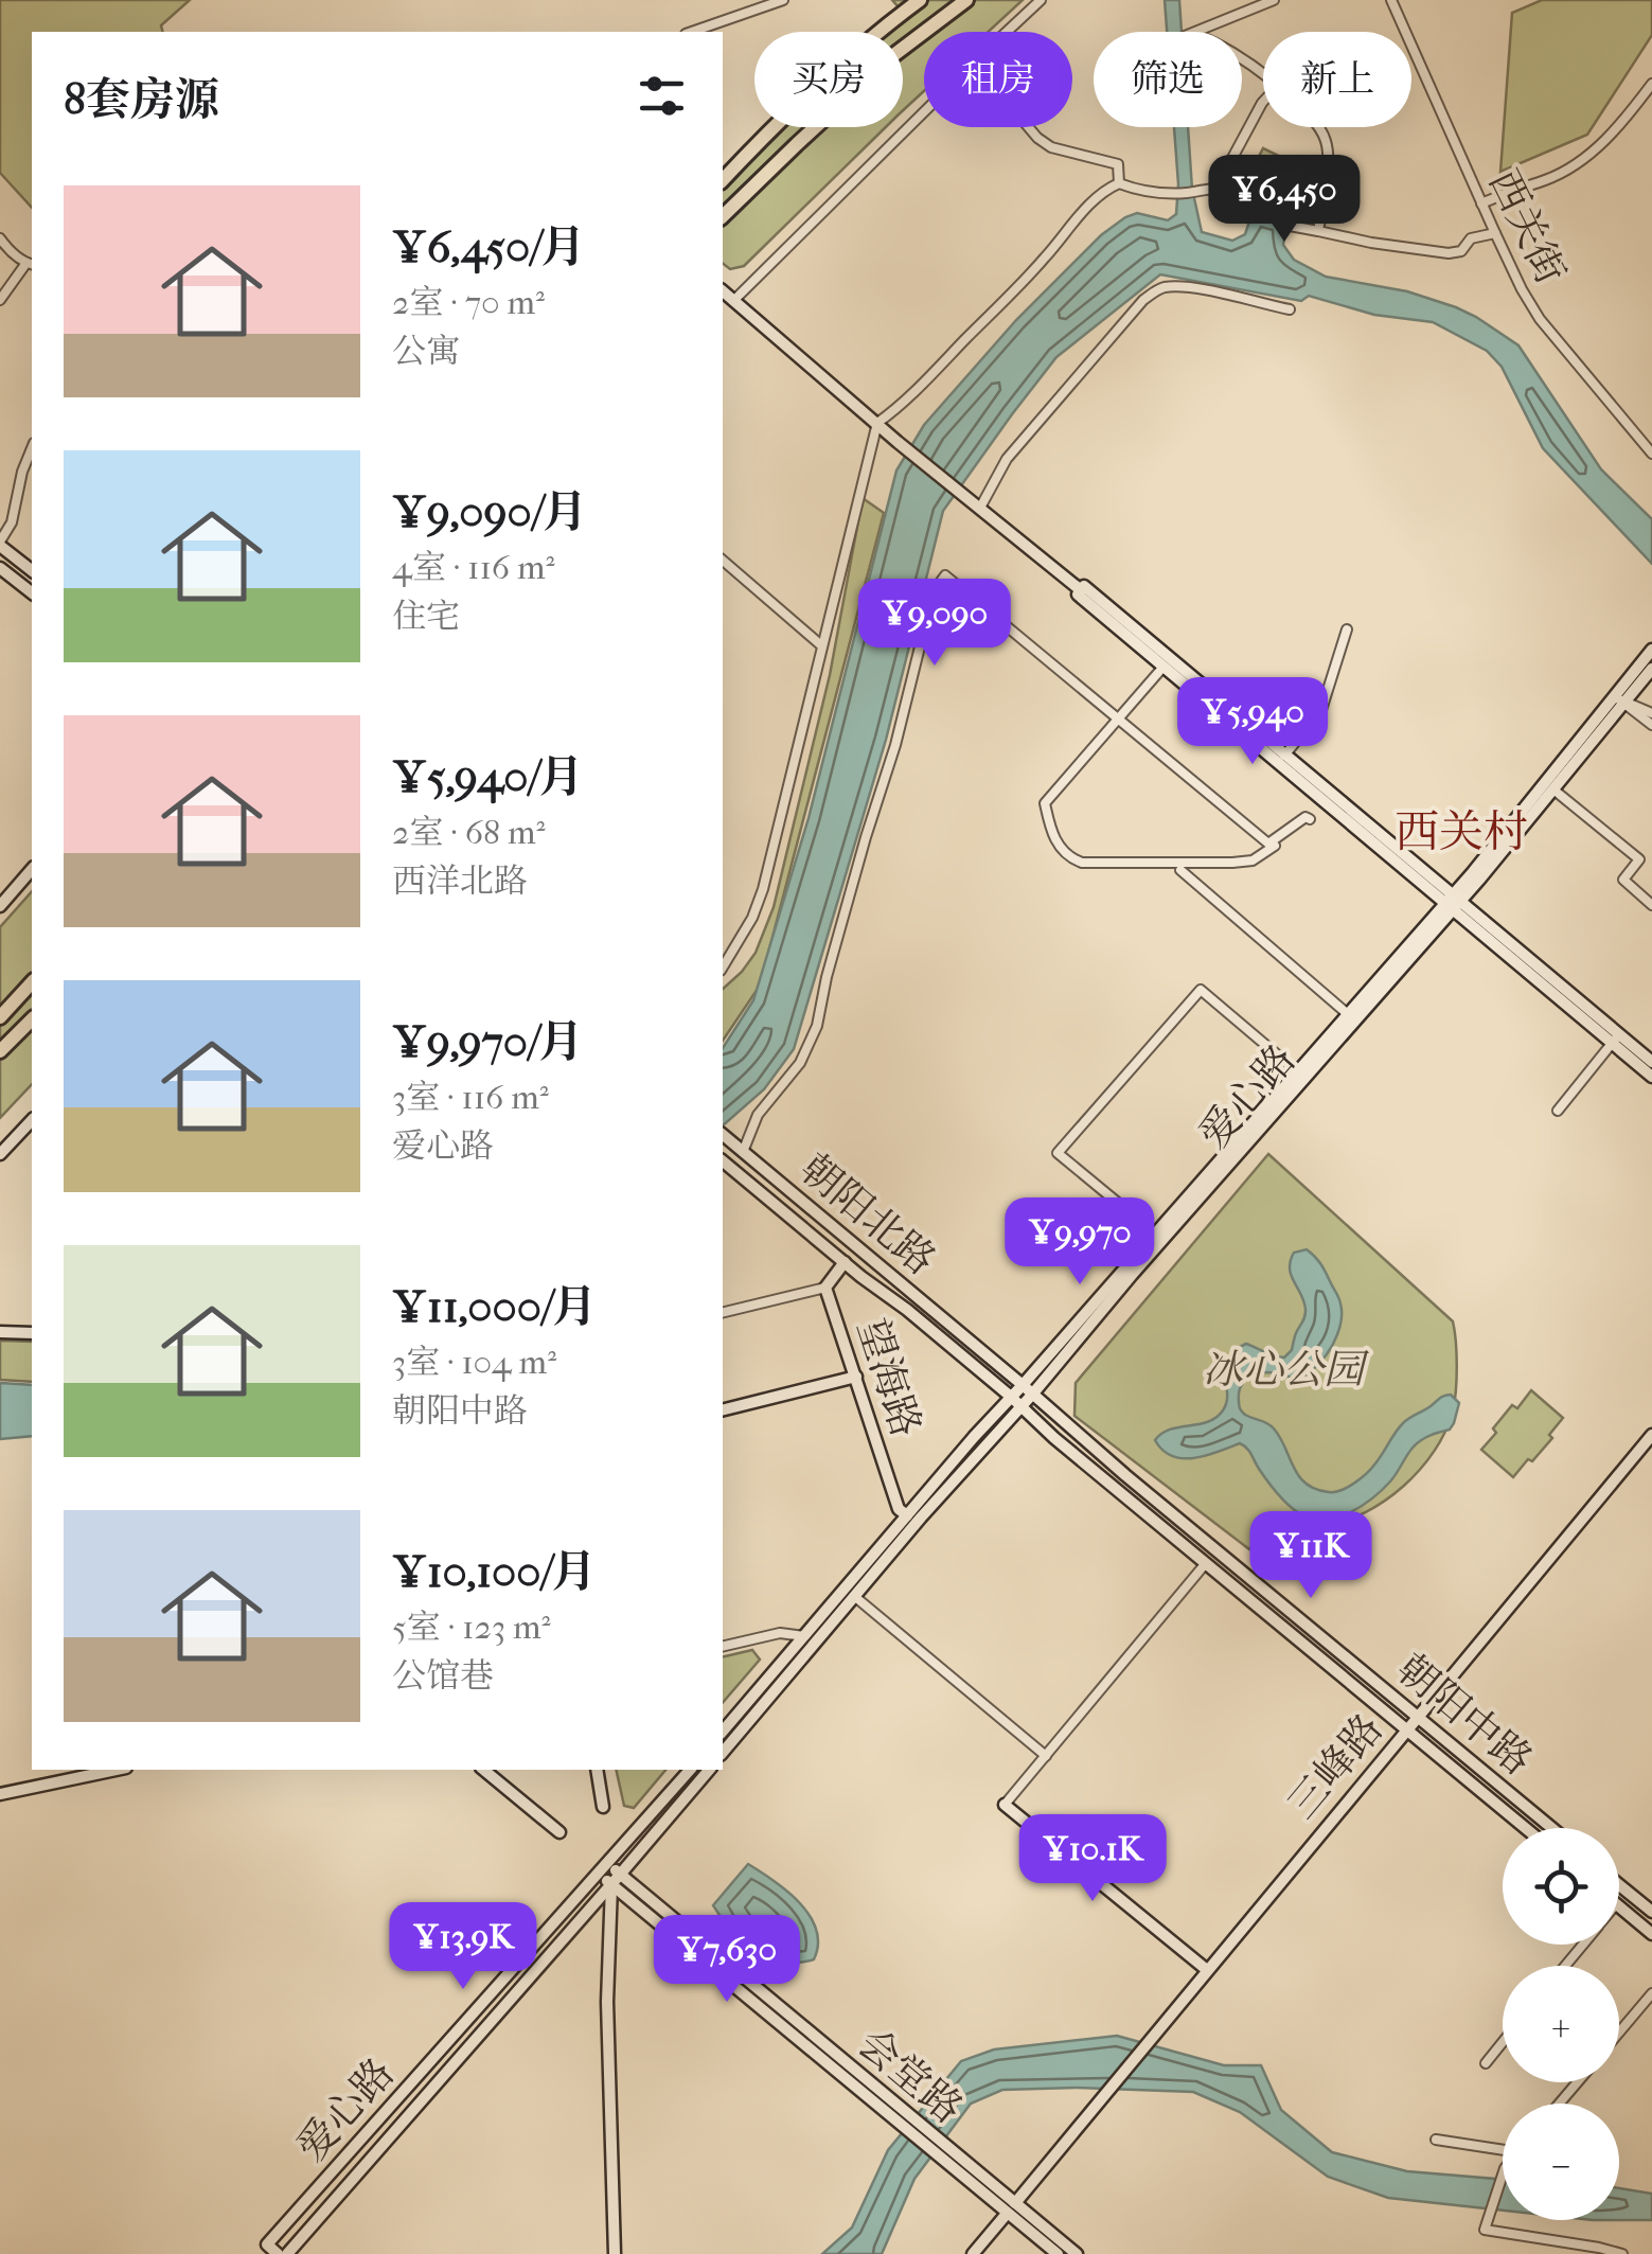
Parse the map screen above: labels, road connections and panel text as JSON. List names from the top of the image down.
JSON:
{
  "streets": {
    "main road": [
      "爱心路",
      "朝阳北路",
      "望海路",
      "朝阳中路",
      "三峰路",
      "会堂路"
    ],
    "street": ["西关街"]
  },
  "crossings": [
    ["爱心路", "朝阳北路"],
    ["爱心路", "望海路"],
    ["爱心路", "朝阳中路"],
    ["爱心路", "会堂路"],
    ["朝阳北路", "望海路"],
    ["朝阳北路", "朝阳中路"],
    ["朝阳中路", "三峰路"],
    ["三峰路", "会堂路"]
  ],
  "districts": ["西关村"],
  "parks": ["冰心公园"],
  "page": {
    "chip": [
      "买房",
      "租房",
      "筛选",
      "新上"
    ],
    "heading": "8套房源",
    "price": [
      "¥6,450",
      "¥9,090",
      "¥5,940",
      "¥9,970",
      "¥11K",
      "¥10.1K",
      "¥13.9K",
      "¥7,630"
    ],
    "list": [
      {
        "name": "¥6,450/月",
        "note": "2室 · 70 m² · 公寓"
      },
      {
        "name": "¥9,090/月",
        "note": "4室 · 116 m² · 住宅"
      },
      {
        "name": "¥5,940/月",
        "note": "2室 · 68 m² · 西洋北路"
      },
      {
        "name": "¥9,970/月",
        "note": "3室 · 116 m² · 爱心路"
      },
      {
        "name": "¥11,000/月",
        "note": "3室 · 104 m² · 朝阳中路"
      },
      {
        "name": "¥10,100/月",
        "note": "5室 · 123 m² · 公馆巷"
      }
    ],
    "map_buttons": ["+", "−"]
  }
}
